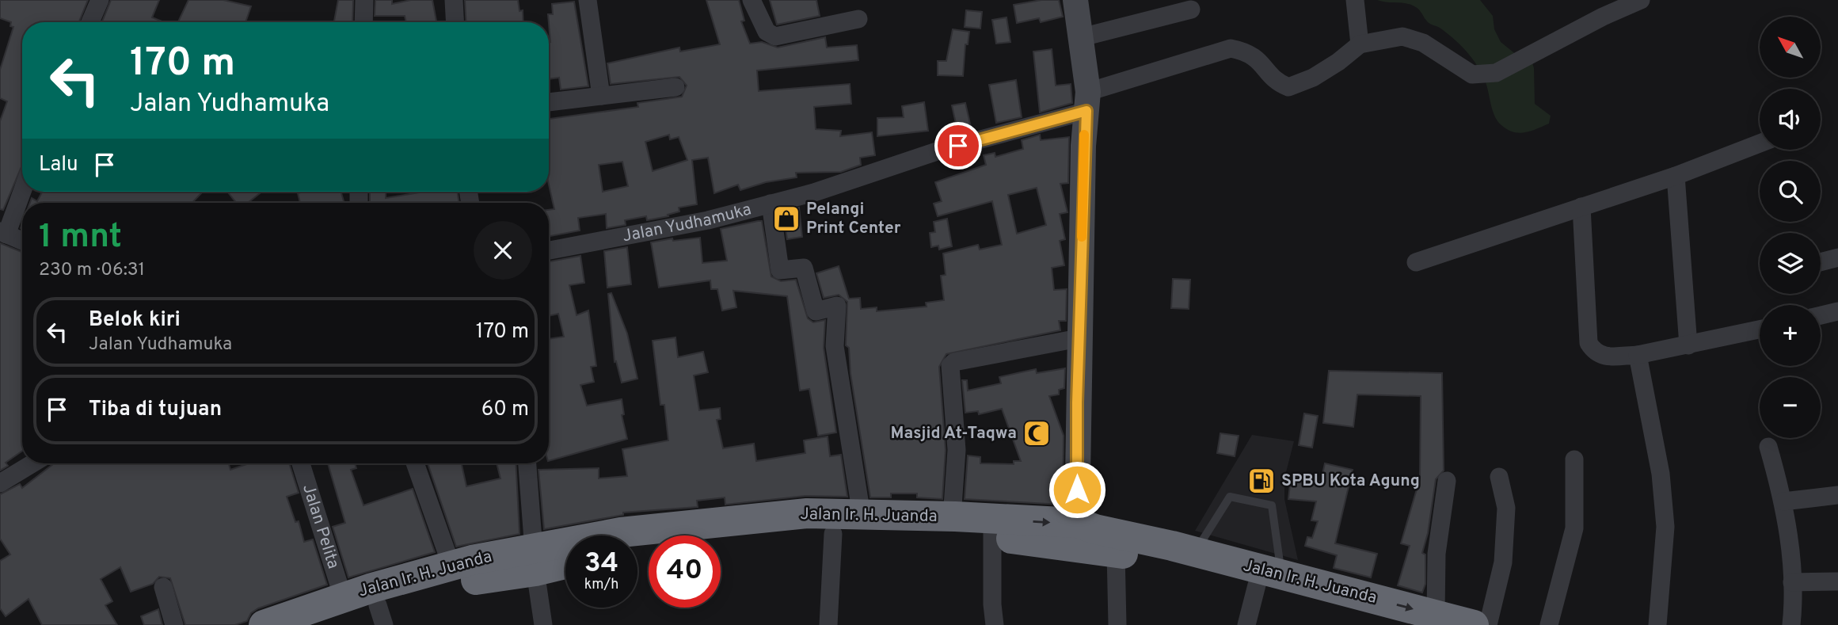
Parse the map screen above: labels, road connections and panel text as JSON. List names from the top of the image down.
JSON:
{
  "streets": {
    "highway": ["Jalan Ir. H. Juanda"],
    "street": ["Jalan Yudhamuka", "Jalan Pelita"]
  },
  "crossings": [
    ["Jalan Ir. H. Juanda", "Jalan Pelita"]
  ],
  "places": {
    "shop": ["Pelangi Print Center"],
    "mosque": ["Masjid At-Taqwa"],
    "fuel station": ["SPBU Kota Agung"]
  },
  "north": "top left",
  "page": {
    "map_buttons": ["+", "−"],
    "turn": ["170 m", "Jalan Yudhamuka"],
    "then": "Lalu",
    "heading": ["1 mnt", "230 m · 06:31"],
    "list": [
      {
        "name": "Belok kiri",
        "note": "Jalan Yudhamuka",
        "value": "170 m"
      },
      {
        "name": "Tiba di tujuan",
        "value": "60 m"
      }
    ],
    "speed": "34 km/h",
    "limit": "40"
  }
}
